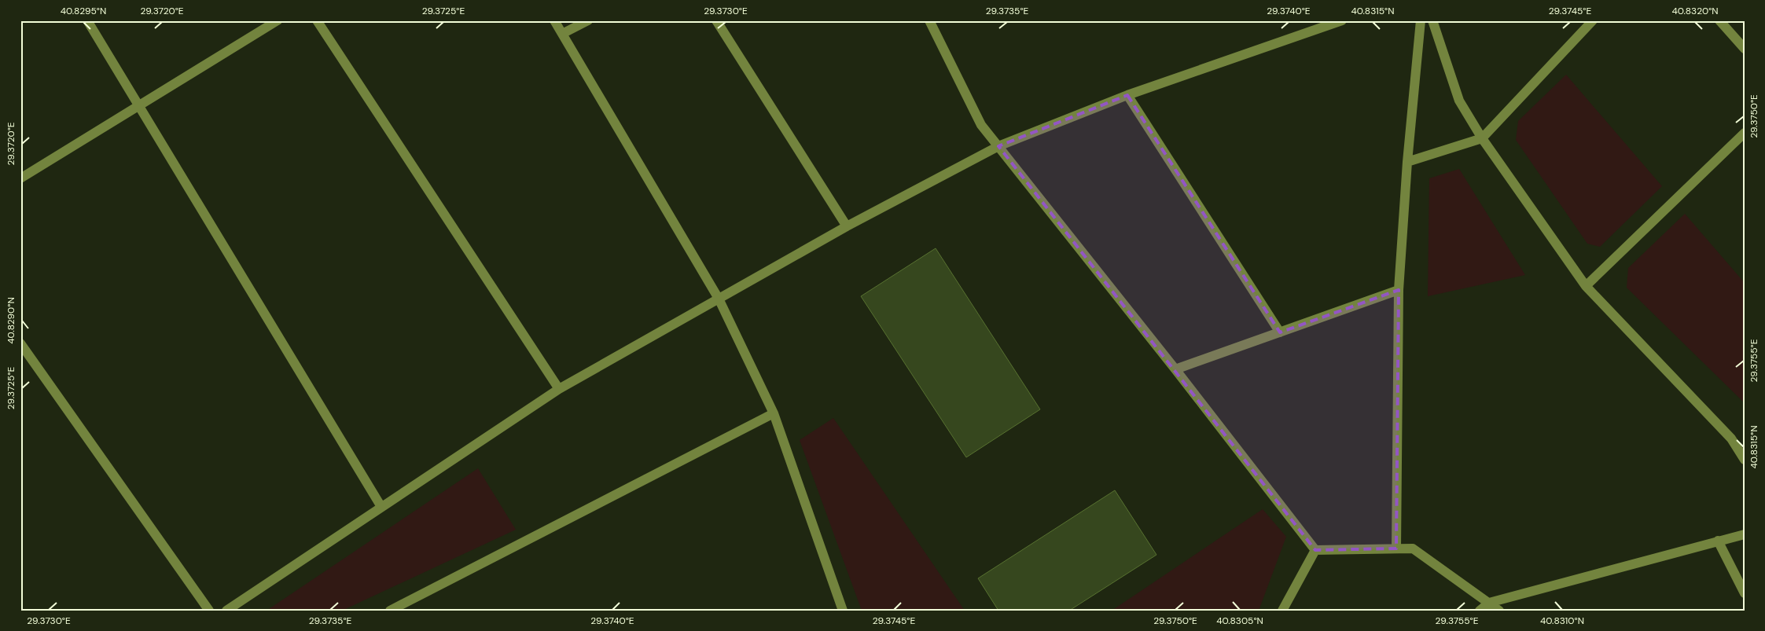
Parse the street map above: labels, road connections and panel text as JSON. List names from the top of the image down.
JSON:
{
  "coordinates": [
    "40.8295°N",
    "29.3720°E",
    "29.3725°E",
    "29.3730°E",
    "29.3735°E",
    "29.3740°E",
    "40.8315°N",
    "29.3745°E",
    "40.8320°N",
    "29.3750°E",
    "40.8290°N",
    "29.3755°E",
    "40.8305°N",
    "40.8310°N"
  ]
}
